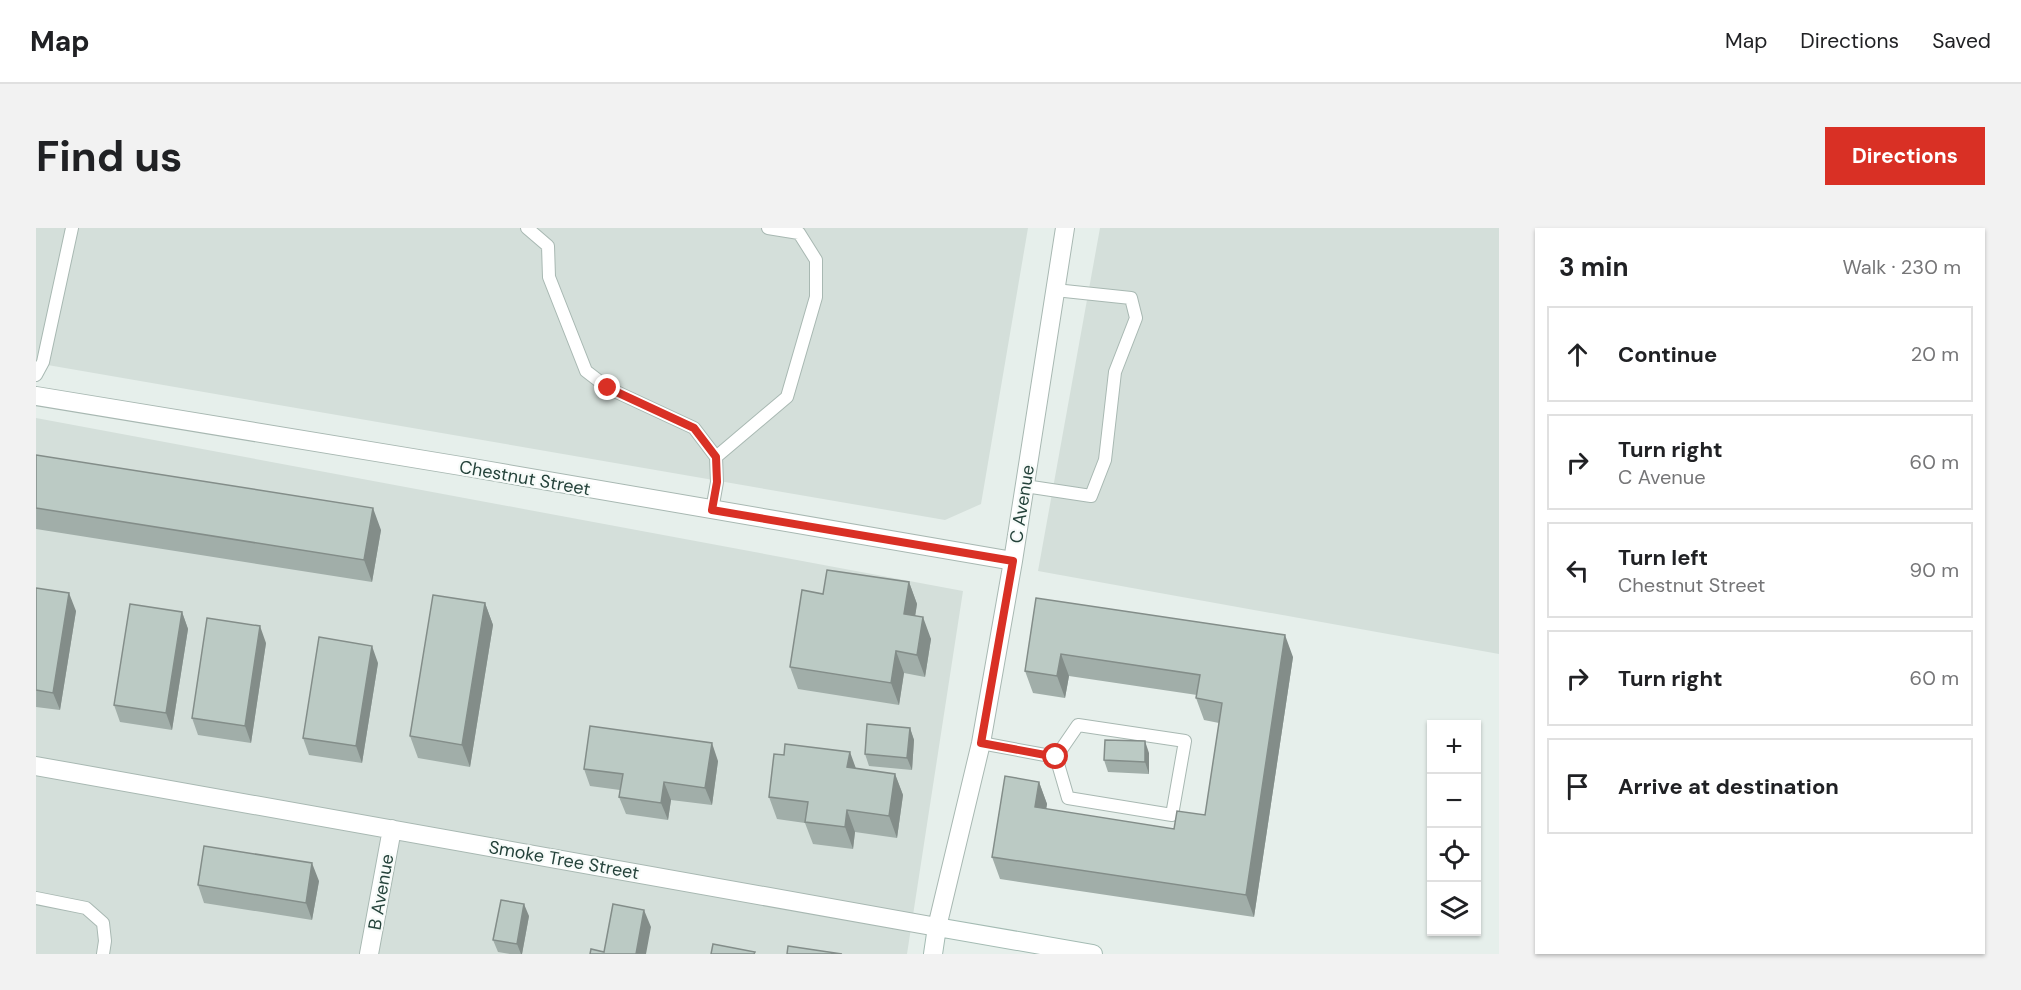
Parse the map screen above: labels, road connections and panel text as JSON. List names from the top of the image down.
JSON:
{
  "streets": {
    "street": [
      "Chestnut Street",
      "C Avenue",
      "Smoke Tree Street",
      "B Avenue"
    ]
  },
  "crossings": [
    ["Chestnut Street", "C Avenue"],
    ["C Avenue", "Smoke Tree Street"],
    ["Smoke Tree Street", "B Avenue"]
  ],
  "page": {
    "header": "Map",
    "nav": ["Map", "Directions", "Saved"],
    "buttons": "Directions",
    "title": "Find us",
    "heading": ["3 min", "Walk · 230 m"],
    "list": [
      ["Continue", "20 m"],
      ["Turn right", "C Avenue", "60 m"],
      ["Turn left", "Chestnut Street", "90 m"],
      ["Turn right", "60 m"],
      "Arrive at destination"
    ],
    "map_buttons": ["+", "−"]
  }
}
